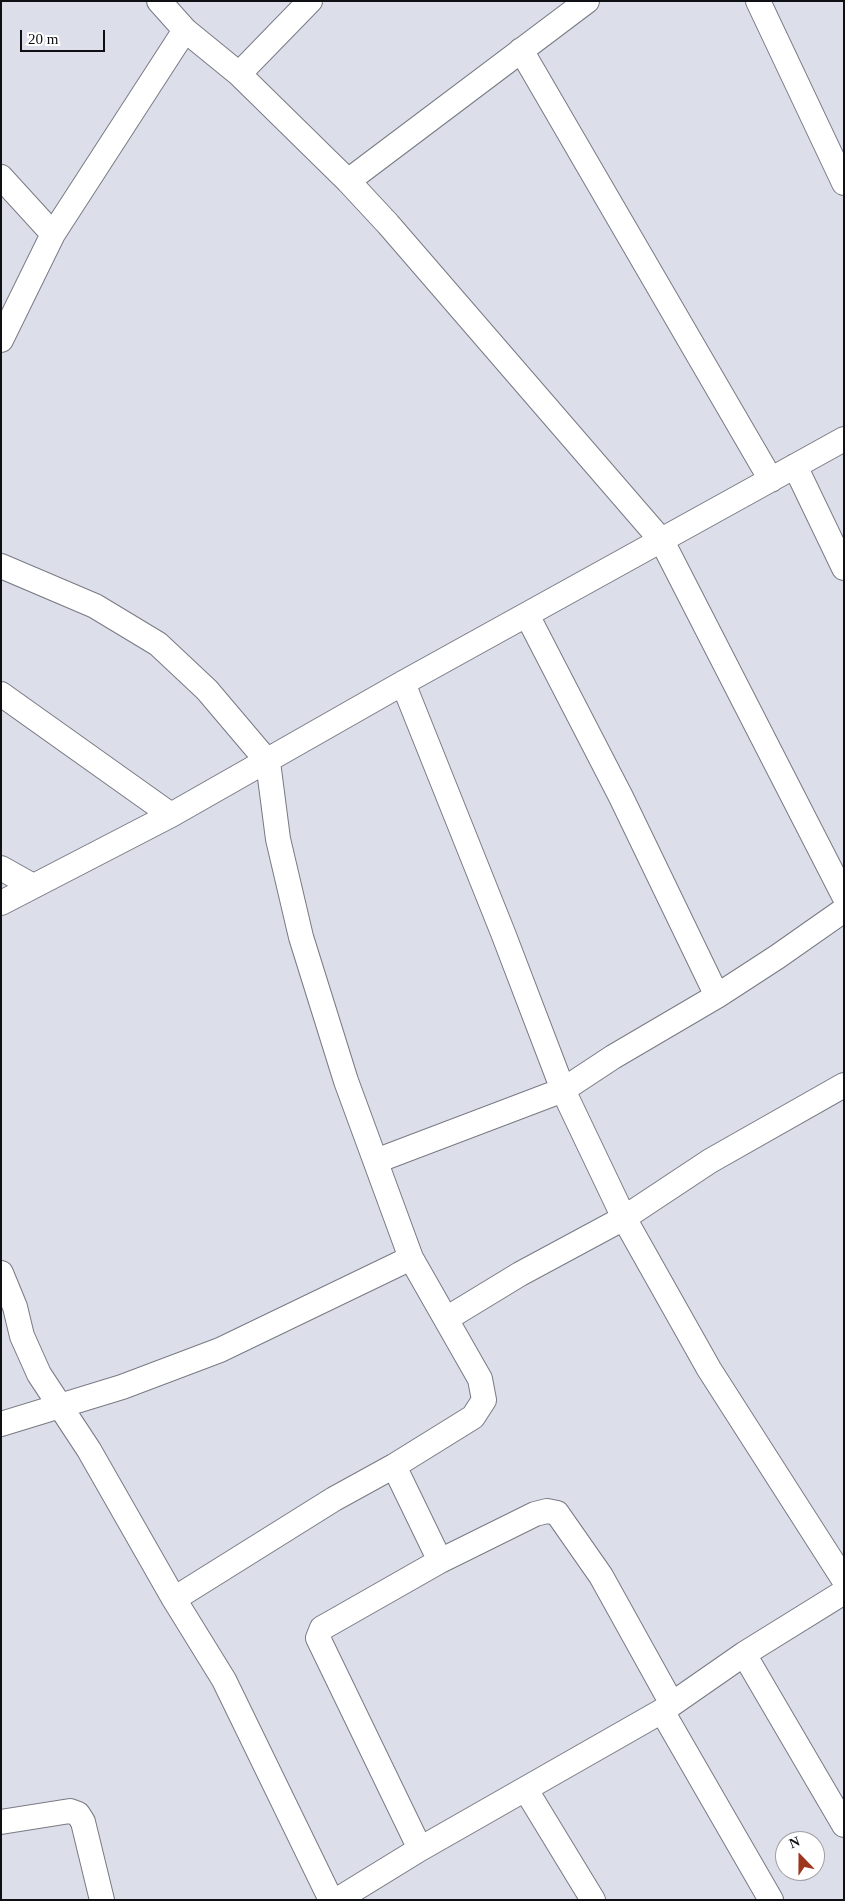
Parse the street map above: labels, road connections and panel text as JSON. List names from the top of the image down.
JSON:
{
  "scale_bar": "20 m",
  "north": "top"
}
